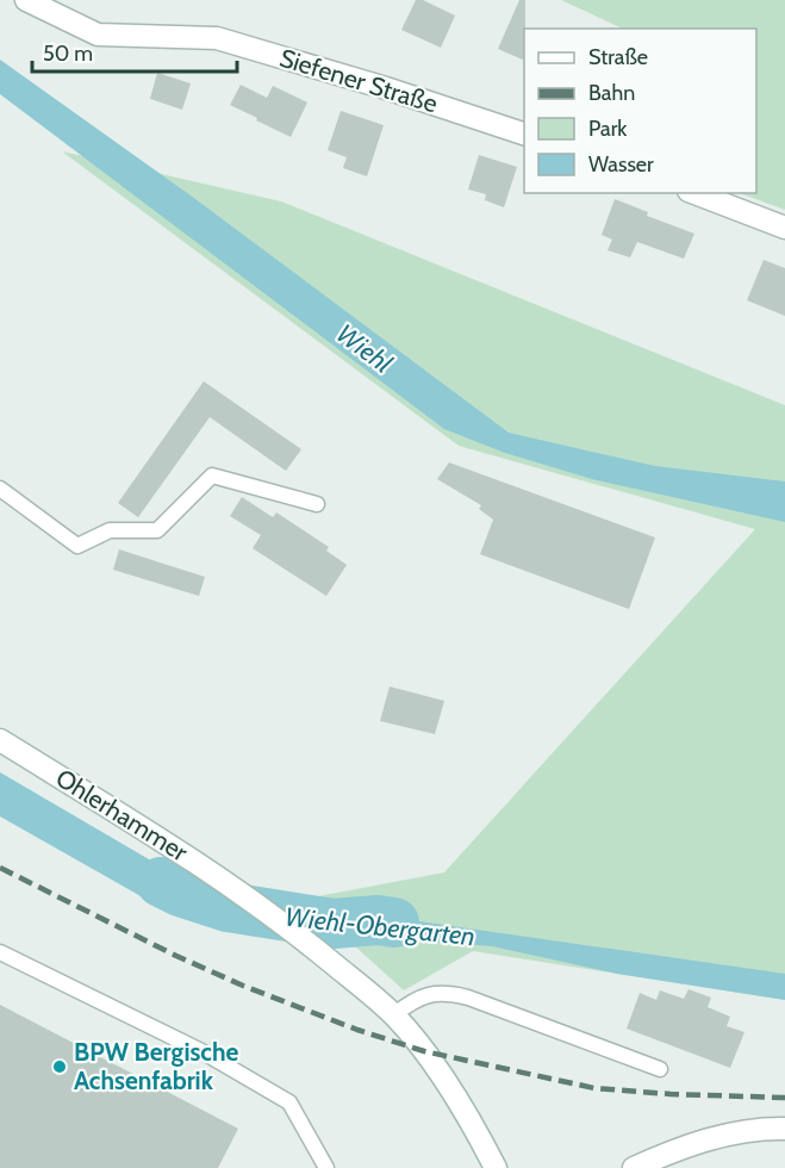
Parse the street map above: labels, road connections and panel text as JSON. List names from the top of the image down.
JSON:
{
  "streets": {
    "street": ["Siefener Straße", "Ohlerhammer"]
  },
  "water": ["Wiehl", "Wiehl-Obergarten"],
  "places": ["BPW Bergische Achsenfabrik"],
  "legend": [
    "Straße",
    "Bahn",
    "Park",
    "Wasser"
  ],
  "scale_bar": "50 m"
}
